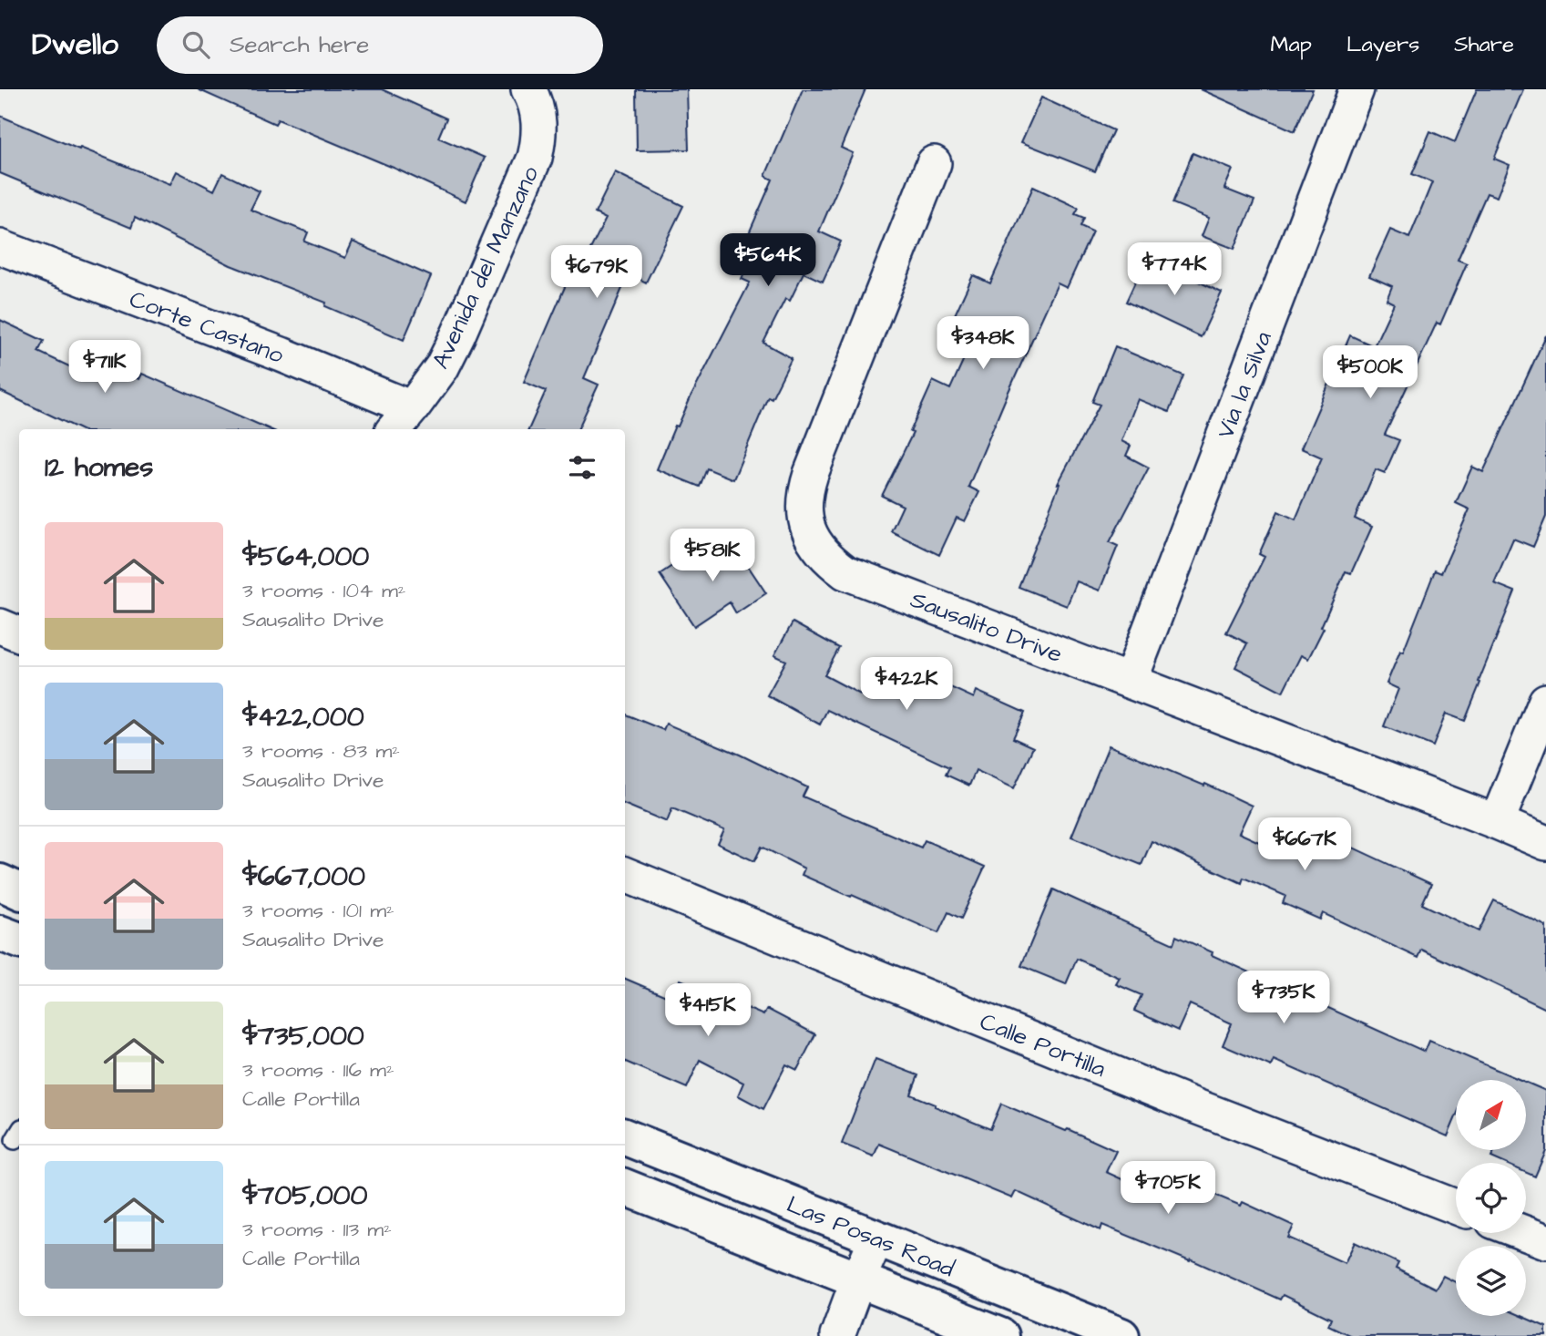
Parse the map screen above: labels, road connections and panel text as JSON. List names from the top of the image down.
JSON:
{
  "streets": {
    "main road": ["Las Posas Road"],
    "street": [
      "Avenida del Manzano",
      "Corte Castano",
      "Via la Silva",
      "Sausalito Drive",
      "Calle Portilla"
    ]
  },
  "crossings": [
    ["Avenida del Manzano", "Corte Castano"],
    ["Via la Silva", "Sausalito Drive"]
  ],
  "north": "top right",
  "page": {
    "header": "Dwello",
    "search": "Search here",
    "nav": ["Map", "Layers", "Share"],
    "price": [
      "$564K",
      "$774K",
      "$679K",
      "$348K",
      "$711K",
      "$500K",
      "$581K",
      "$422K",
      "$667K",
      "$735K",
      "$415K",
      "$705K"
    ],
    "heading": "12 homes",
    "list": [
      {
        "name": "$564,000",
        "note": "3 rooms · 104 m² · Sausalito Drive"
      },
      {
        "name": "$422,000",
        "note": "3 rooms · 83 m² · Sausalito Drive"
      },
      {
        "name": "$667,000",
        "note": "3 rooms · 101 m² · Sausalito Drive"
      },
      {
        "name": "$735,000",
        "note": "3 rooms · 116 m² · Calle Portilla"
      },
      {
        "name": "$705,000",
        "note": "3 rooms · 113 m² · Calle Portilla"
      }
    ]
  }
}
